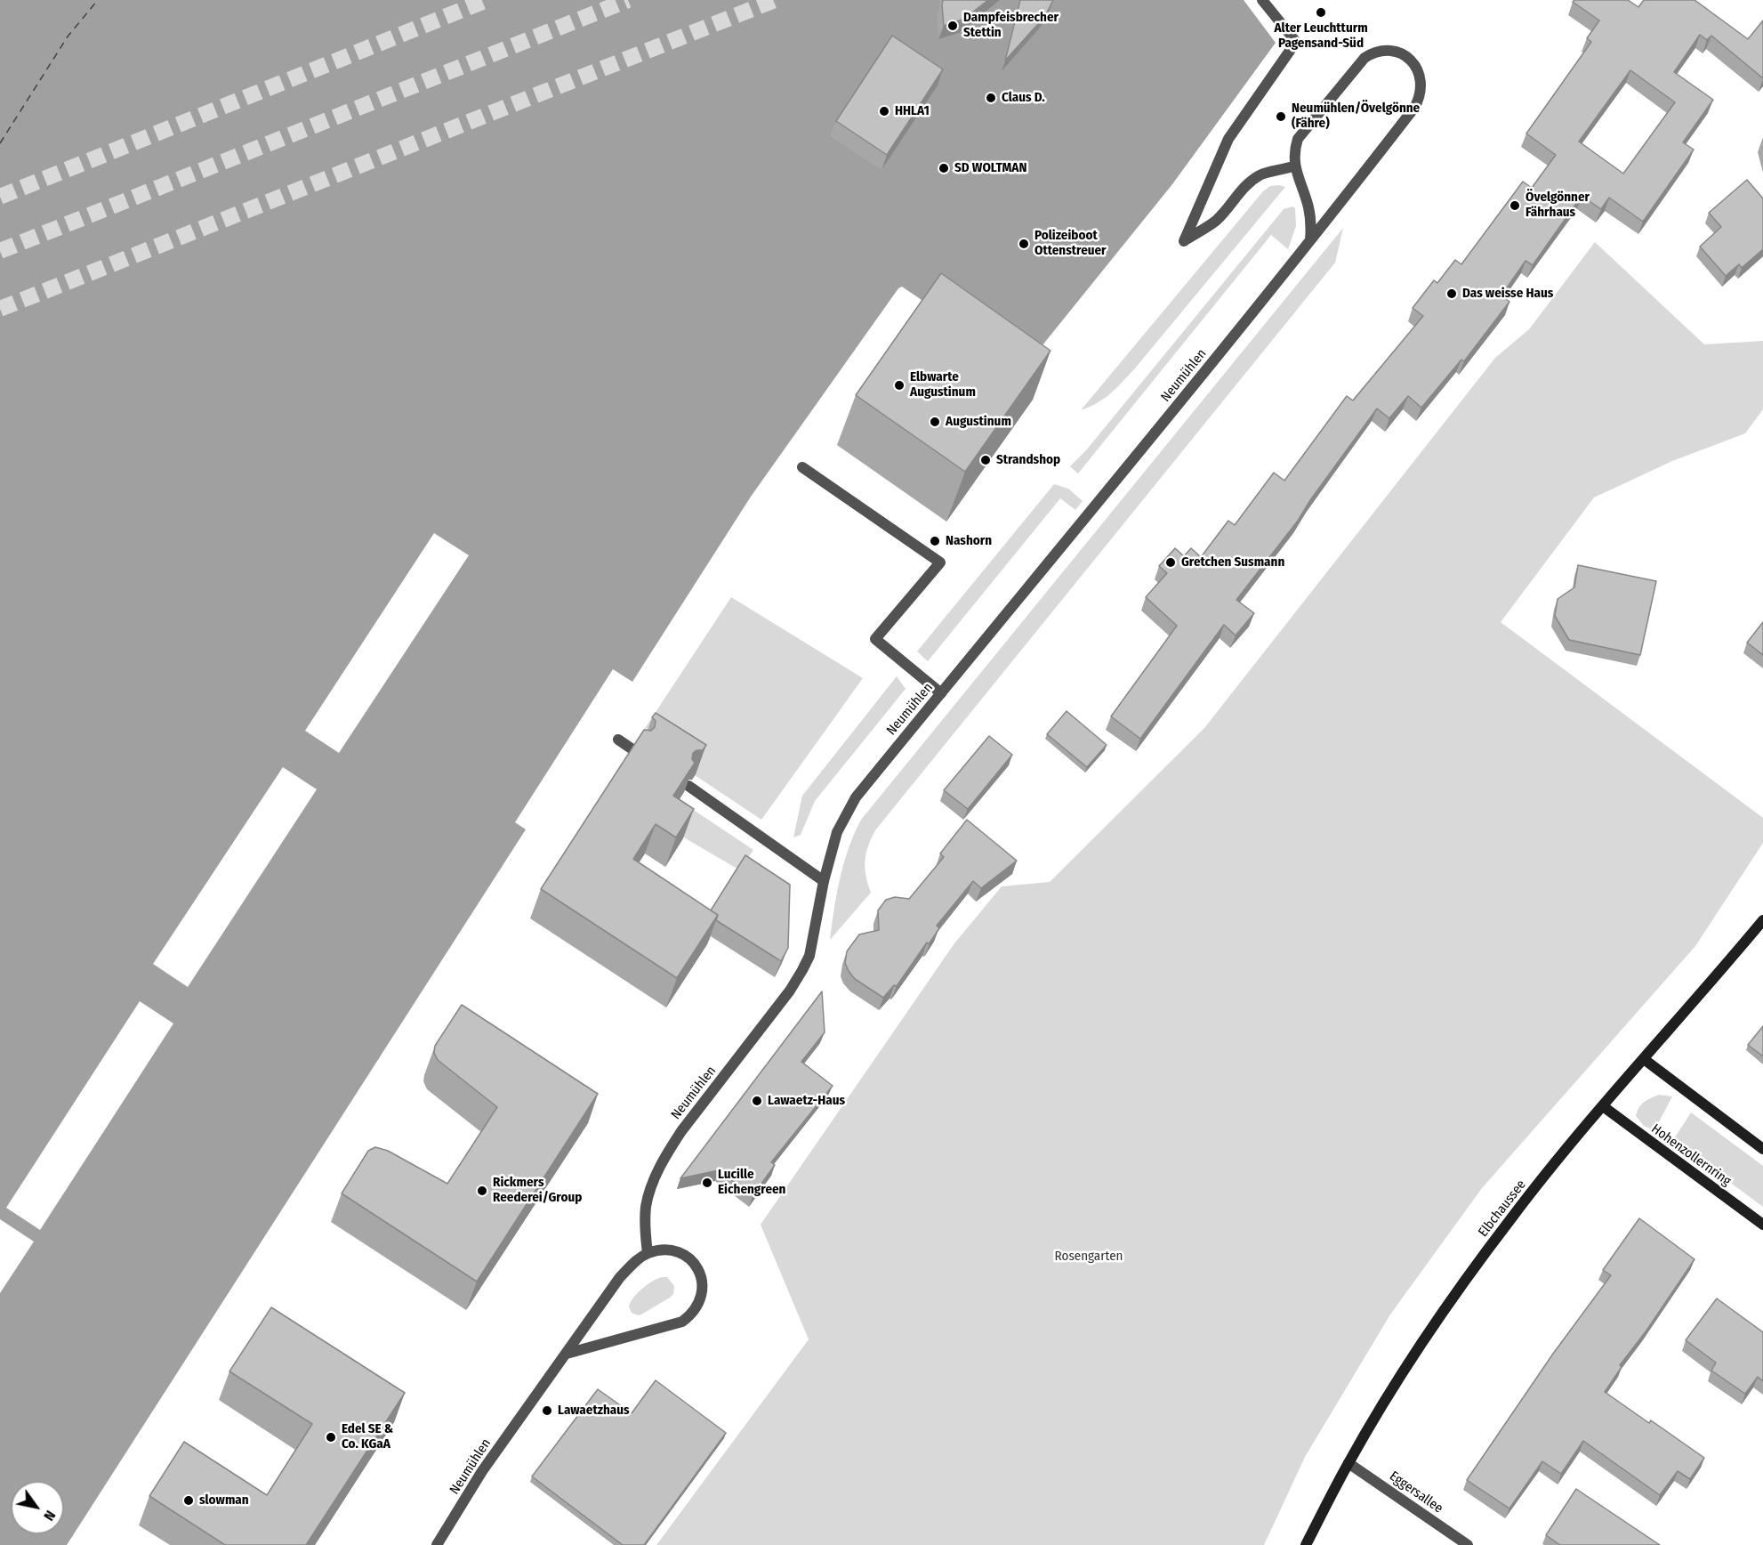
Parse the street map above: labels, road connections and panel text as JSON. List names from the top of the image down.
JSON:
{
  "streets": {
    "main road": ["Hohenzollernring", "Elbchaussee"],
    "street": ["Neumühlen", "Eggersallee"]
  },
  "crossings": [
    ["Hohenzollernring", "Elbchaussee"],
    ["Elbchaussee", "Eggersallee"]
  ],
  "parks": ["Rosengarten"],
  "places": [
    "Alter Leuchtturm Pagensand-Süd",
    "Dampfeisbrecher Stettin",
    "Claus D.",
    "HHLA1",
    "Neumühlen/Övelgönne (Fähre)",
    "SD WOLTMAN",
    "Övelgönner Fährhaus",
    "Polizeiboot Ottenstreuer",
    "Das weisse Haus",
    "Elbwarte Augustinum",
    "Augustinum",
    "Strandshop",
    "Nashorn",
    "Gretchen Susmann",
    "Lawaetz-Haus",
    "Lucille Eichengreen",
    "Rickmers Reederei/Group",
    "Lawaetzhaus",
    "Edel SE & Co. KGaA",
    "slowman"
  ],
  "north": "bottom right"
}
